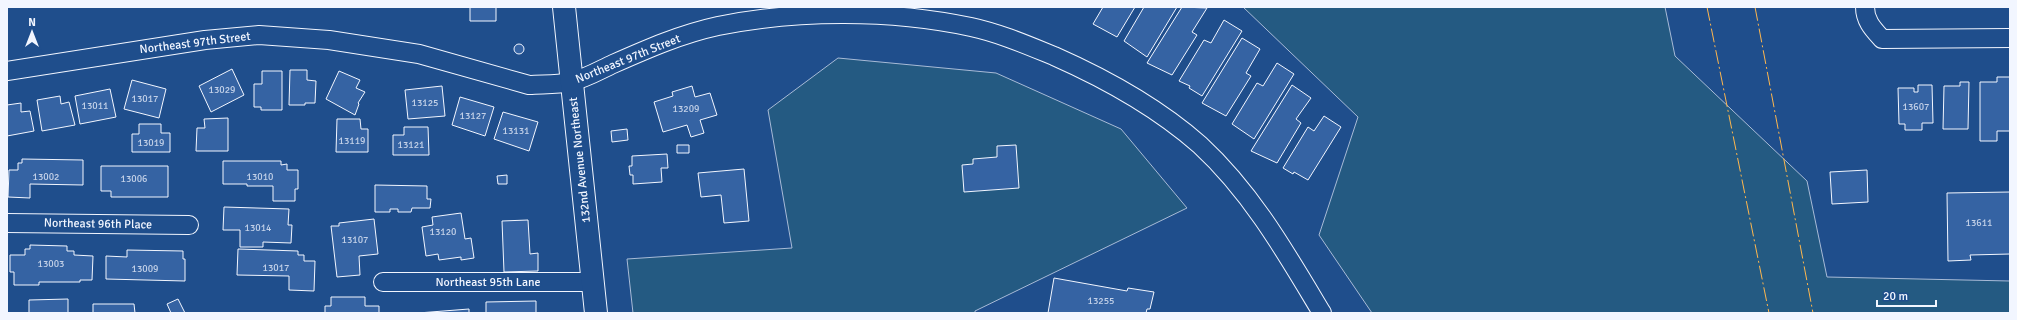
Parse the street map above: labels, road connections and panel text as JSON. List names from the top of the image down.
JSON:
{
  "streets": {
    "street": [
      "Northeast 97th Street",
      "132nd Avenue Northeast",
      "Northeast 96th Place",
      "Northeast 95th Lane"
    ]
  },
  "crossings": [
    ["Northeast 97th Street", "132nd Avenue Northeast"],
    ["132nd Avenue Northeast", "Northeast 95th Lane"]
  ],
  "house_numbers": [
    "13029",
    "13017",
    "13125",
    "13011",
    "13607",
    "13209",
    "13127",
    "13131",
    "13119",
    "13019",
    "13121",
    "13002",
    "13010",
    "13006",
    "13611",
    "13014",
    "13120",
    "13107",
    "13003",
    "13017",
    "13009",
    "13255"
  ],
  "scale_bar": "20 m",
  "north": "top"
}
